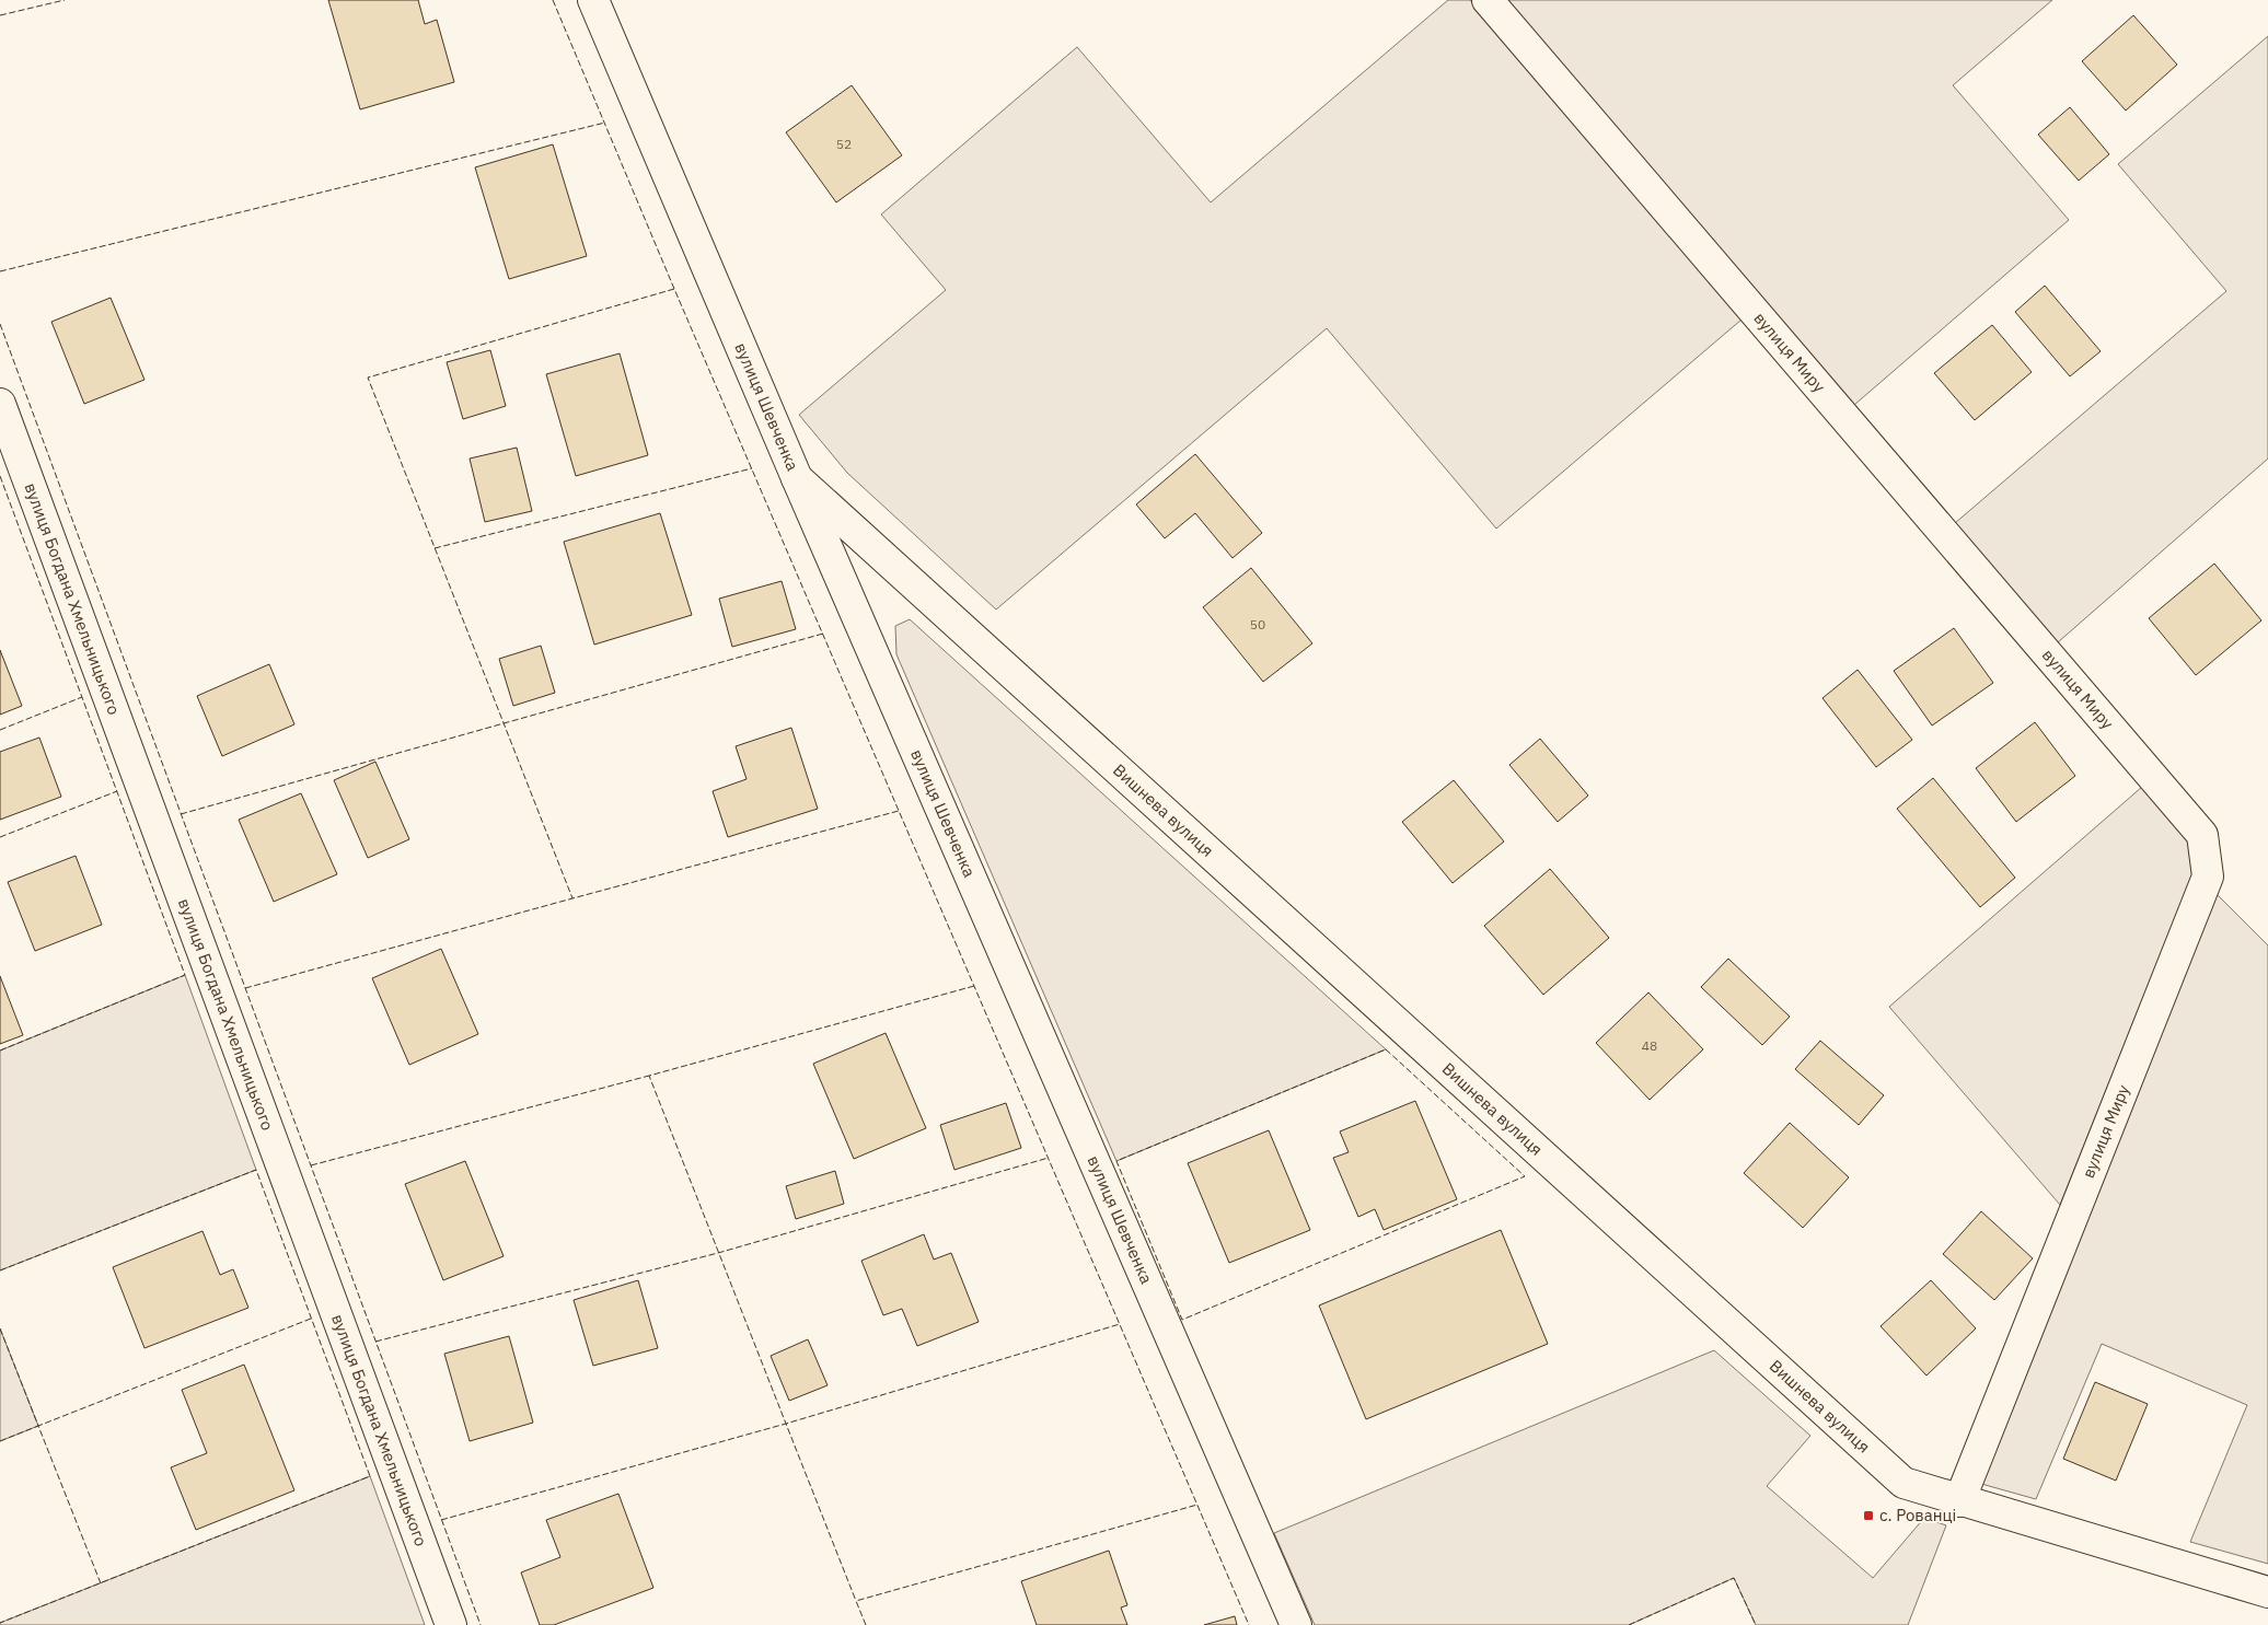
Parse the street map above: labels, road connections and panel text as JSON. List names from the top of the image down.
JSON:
{
  "streets": {
    "street": [
      "вулиця Миру",
      "вулиця Шевченка",
      "вулиця Богдана Хмельницького",
      "Вишнева вулиця"
    ]
  },
  "crossings": [
    ["вулиця Миру", "Вишнева вулиця"],
    ["вулиця Шевченка", "Вишнева вулиця"]
  ],
  "places": {
    "transit": ["с. Рованці"]
  },
  "house_numbers": ["52", "50", "48"]
}
